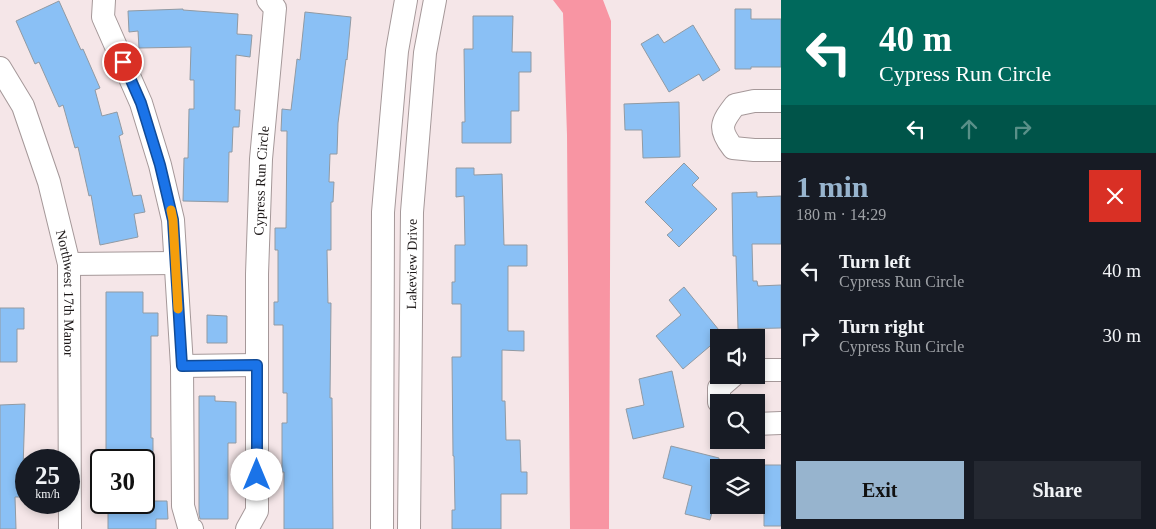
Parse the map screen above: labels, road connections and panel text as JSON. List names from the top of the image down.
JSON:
{
  "streets": {
    "street": ["Cypress Run Circle", "Lakeview Drive", "Northwest 17th Manor"]
  },
  "page": {
    "turn": ["40 m", "Cypress Run Circle"],
    "heading": ["1 min", "180 m · 14:29"],
    "list": [
      {
        "name": "Turn left",
        "note": "Cypress Run Circle",
        "value": "40 m"
      },
      {
        "name": "Turn right",
        "note": "Cypress Run Circle",
        "value": "30 m"
      }
    ],
    "speed": "25 km/h",
    "limit": "30",
    "buttons": ["Exit", "Share"]
  }
}
